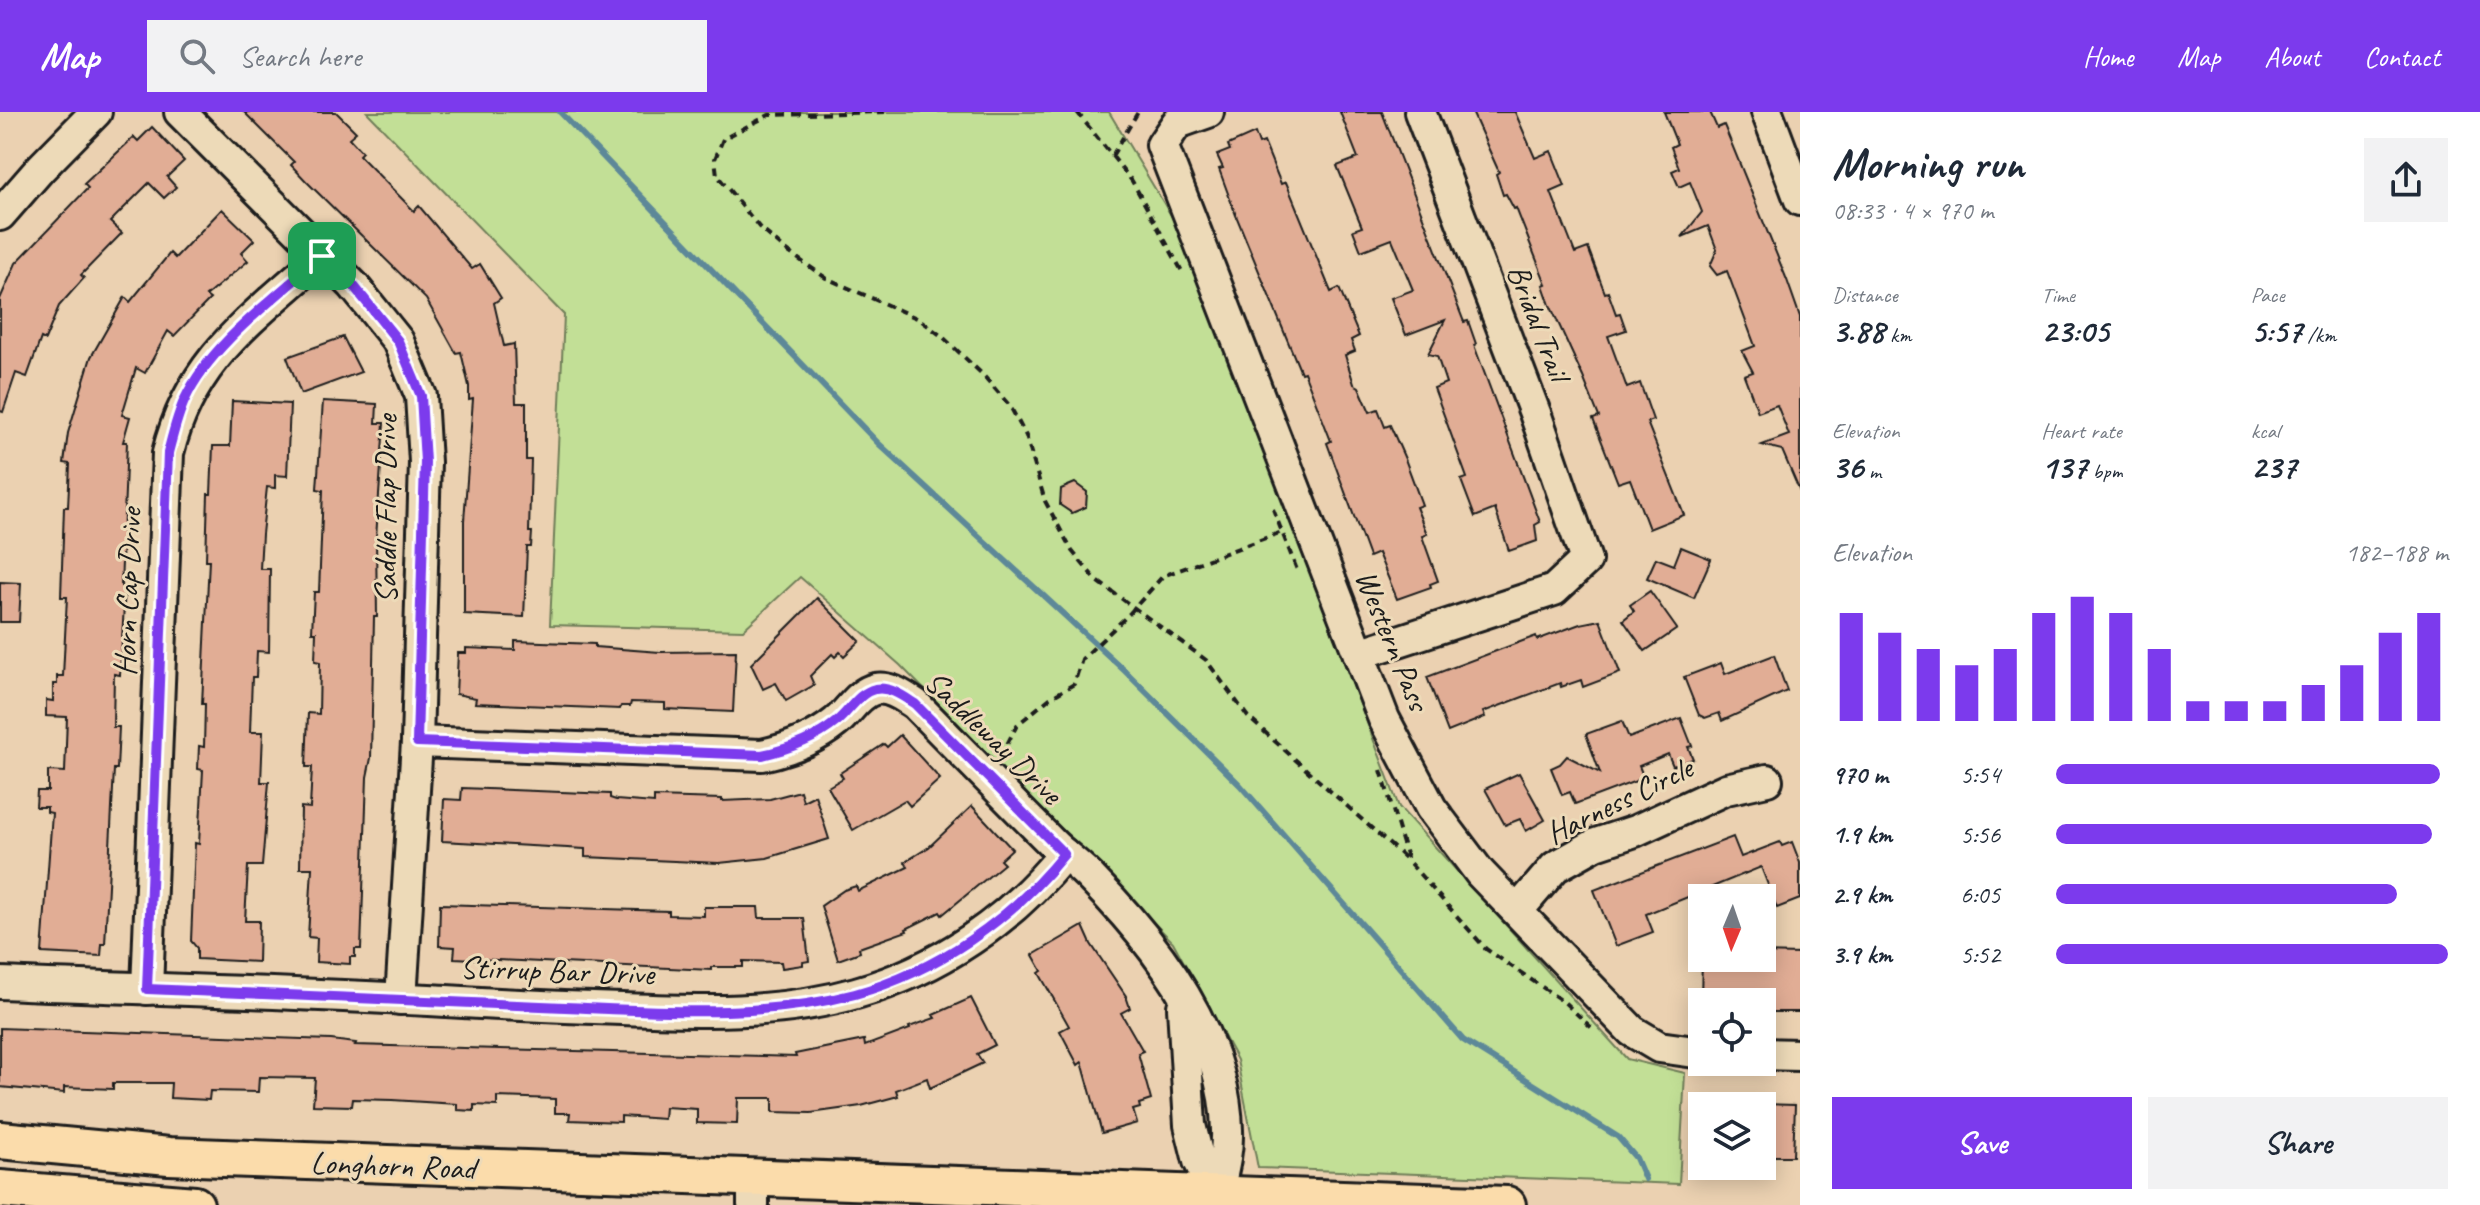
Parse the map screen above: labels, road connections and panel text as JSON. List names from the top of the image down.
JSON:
{
  "streets": {
    "main road": ["Longhorn Road"],
    "street": [
      "Bridal Trail",
      "Saddle Flap Drive",
      "Horn Cap Drive",
      "Western Pass",
      "Saddleway Drive",
      "Harness Circle",
      "Stirrup Bar Drive"
    ]
  },
  "crossings": [
    ["Bridal Trail", "Western Pass"],
    ["Saddle Flap Drive", "Horn Cap Drive"],
    ["Saddle Flap Drive", "Saddleway Drive"],
    ["Saddle Flap Drive", "Stirrup Bar Drive"],
    ["Horn Cap Drive", "Stirrup Bar Drive"],
    ["Western Pass", "Harness Circle"],
    ["Saddleway Drive", "Stirrup Bar Drive"],
    ["Saddleway Drive", "Longhorn Road"]
  ],
  "north": "bottom",
  "page": {
    "header": "Map",
    "search": "Search here",
    "nav": [
      "Home",
      "Map",
      "About",
      "Contact"
    ],
    "heading": ["Morning run", "08:33 · 4 × 970 m"],
    "stats": [
      ["Distance", "3.88 km"],
      ["Time", "23:05"],
      ["Pace", "5:57 /km"],
      ["Elevation", "36 m"],
      ["Heart rate", "137 bpm"],
      ["kcal", "237"]
    ],
    "chart": ["Elevation", "182–188 m"],
    "list": [
      {
        "name": "970 m",
        "note": "5:54"
      },
      {
        "name": "1.9 km",
        "note": "5:56"
      },
      {
        "name": "2.9 km",
        "note": "6:05"
      },
      {
        "name": "3.9 km",
        "note": "5:52"
      }
    ],
    "buttons": ["Save", "Share"]
  }
}
